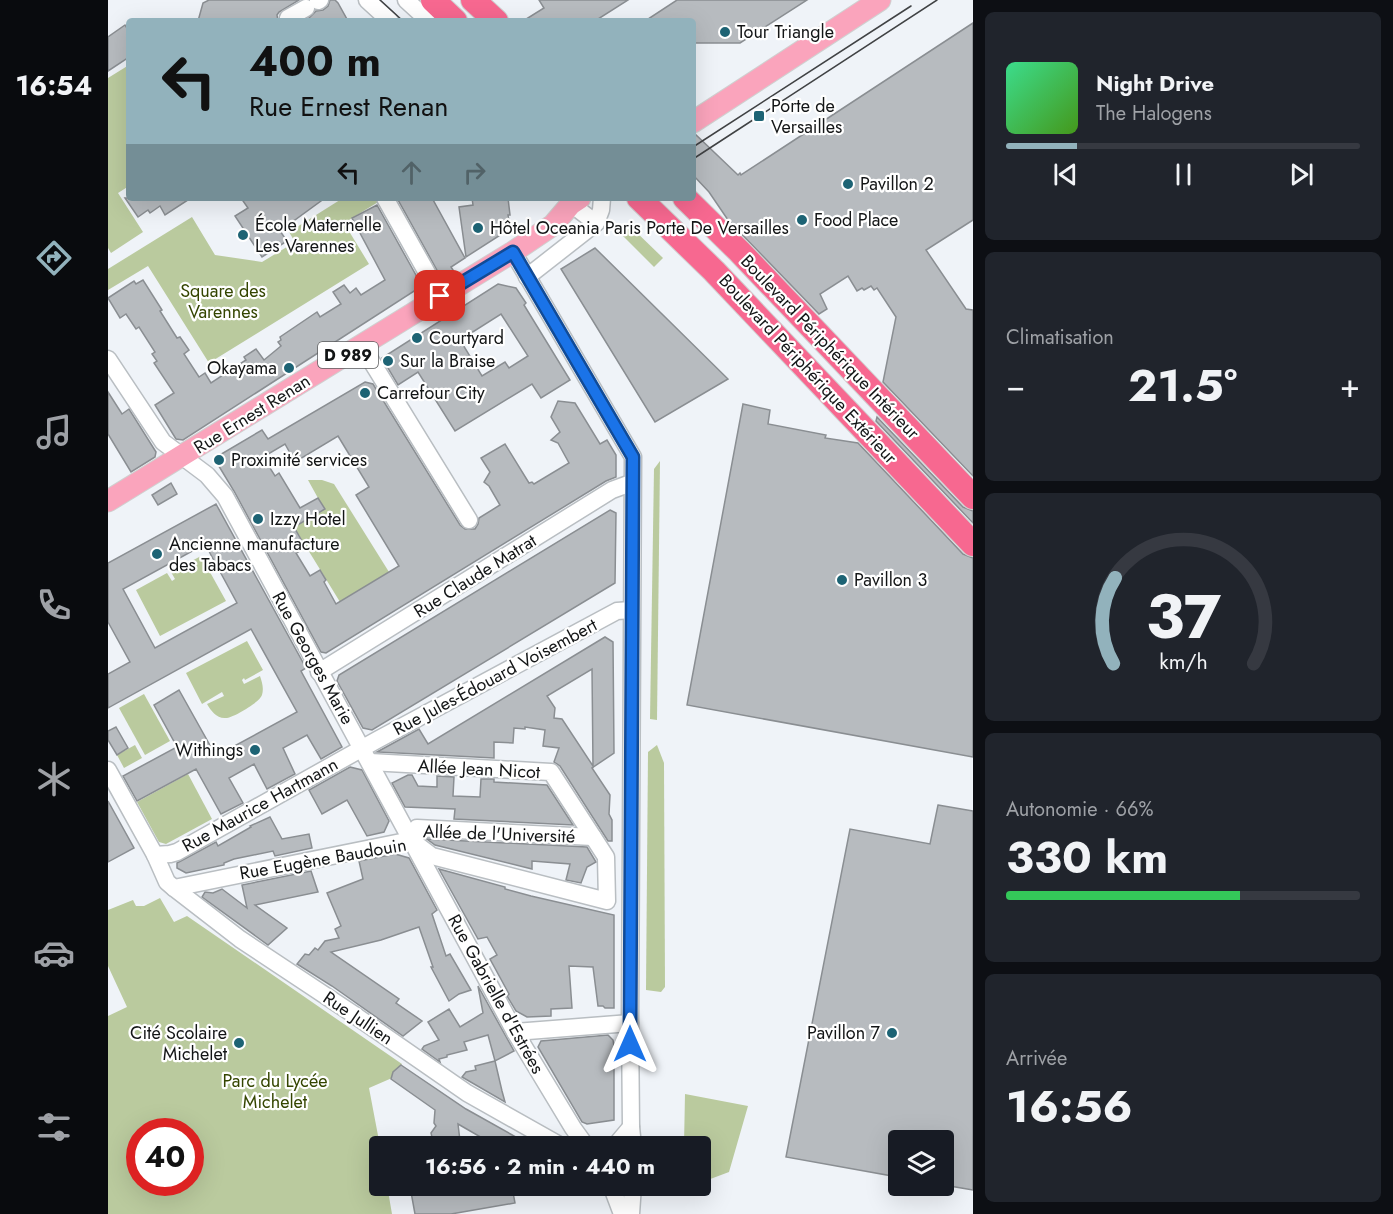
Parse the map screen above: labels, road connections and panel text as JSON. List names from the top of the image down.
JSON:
{
  "streets": {
    "highway": ["Boulevard Périphérique Intérieur", "Boulevard Périphérique Extérieur"],
    "main road": ["D 989", "Rue Ernest Renan"],
    "street": [
      "Rue Claude Matrat",
      "Rue Georges Marie",
      "Rue Jules-Édouard Voisembert",
      "Allée Jean Nicot",
      "Rue Maurice Hartmann",
      "Allée de l'Université",
      "Rue Eugène Baudouin",
      "Rue Gabrielle d'Estrées",
      "Rue Jullien"
    ]
  },
  "crossings": [
    ["Rue Ernest Renan", "Rue Georges Marie"],
    ["Rue Claude Matrat", "Rue Georges Marie"],
    ["Rue Georges Marie", "Rue Jules-Édouard Voisembert"],
    ["Rue Georges Marie", "Allée Jean Nicot"],
    ["Rue Georges Marie", "Rue Maurice Hartmann"],
    ["Rue Georges Marie", "Allée de l'Université"],
    ["Rue Georges Marie", "Rue Eugène Baudouin"],
    ["Rue Georges Marie", "Rue Gabrielle d'Estrées"],
    ["Rue Jules-Édouard Voisembert", "Allée Jean Nicot"],
    ["Rue Jules-Édouard Voisembert", "Rue Maurice Hartmann"],
    ["Allée Jean Nicot", "Rue Maurice Hartmann"],
    ["Allée Jean Nicot", "Allée de l'Université"],
    ["Allée Jean Nicot", "Rue Eugène Baudouin"],
    ["Allée de l'Université", "Rue Eugène Baudouin"],
    ["Allée de l'Université", "Rue Gabrielle d'Estrées"],
    ["Rue Eugène Baudouin", "Rue Gabrielle d'Estrées"],
    ["Rue Eugène Baudouin", "Rue Jullien"],
    ["Rue Gabrielle d'Estrées", "Rue Jullien"]
  ],
  "parks": ["Square des Varennes", "Parc du Lycée Michelet"],
  "places": {
    "other": [
      "Tour Triangle",
      "Pavillon 2",
      "Food Place",
      "Hôtel Oceania Paris Porte De Versailles",
      "École Maternelle Les Varennes",
      "Courtyard",
      "Sur la Braise",
      "Okayama",
      "Carrefour City",
      "Proximité services",
      "Izzy Hotel",
      "Ancienne manufacture des Tabacs",
      "Pavillon 3",
      "Withings",
      "Pavillon 7",
      "Cité Scolaire Michelet"
    ],
    "transit": ["Porte de Versailles"]
  },
  "page": {
    "tabs": "16:54",
    "turn": ["400 m", "Rue Ernest Renan"],
    "song": ["Night Drive", "The Halogens"],
    "tile": [
      "Climatisation",
      ["Autonomie · 66%", "330 km"],
      ["Arrivée", "16:56"]
    ],
    "heat": ["−", "21.5°", "+"],
    "limit": "40",
    "trip": "16:56 · 2 min · 440 m",
    "gauge": ["37", "km/h"]
  }
}
